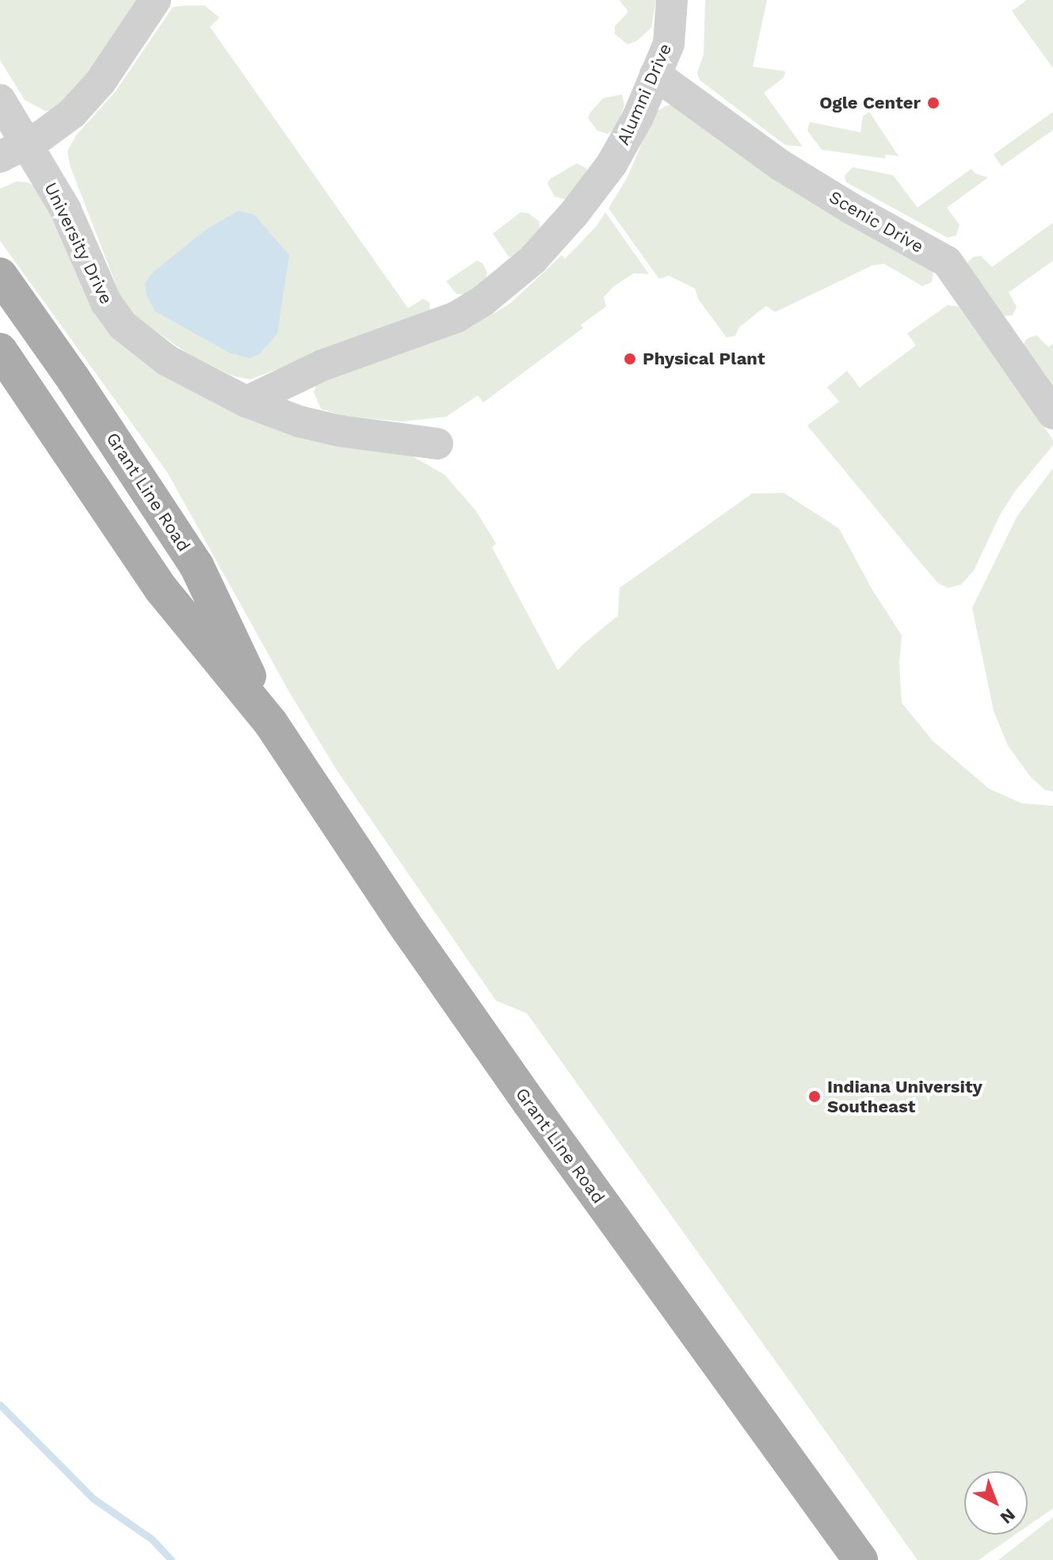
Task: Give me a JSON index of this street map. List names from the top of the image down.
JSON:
{
  "streets": {
    "main road": ["Grant Line Road"],
    "street": ["Alumni Drive", "Scenic Drive", "University Drive"]
  },
  "crossings": [
    ["Alumni Drive", "Scenic Drive"],
    ["Alumni Drive", "University Drive"]
  ],
  "places": ["Ogle Center", "Physical Plant", "Indiana University Southeast"],
  "north": "bottom right"
}
